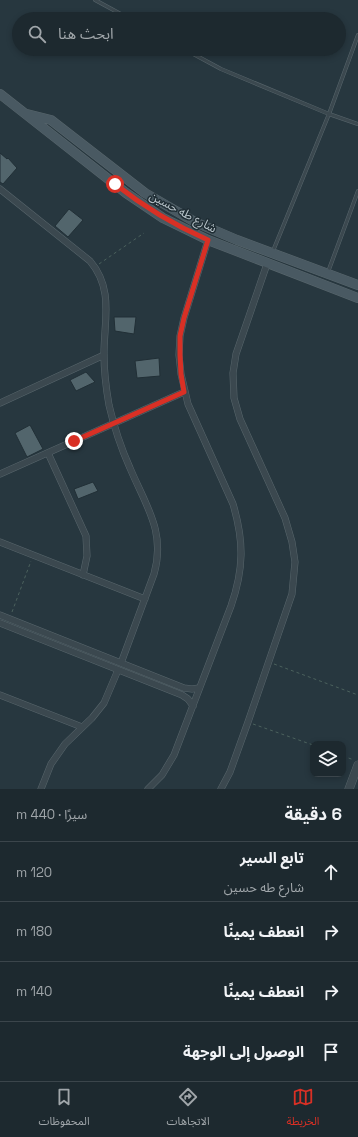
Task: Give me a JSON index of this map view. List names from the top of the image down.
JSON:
{
  "streets": {
    "main road": ["شارع طه حسين"]
  },
  "page": {
    "search": "ابحث هنا",
    "heading": ["6 دقيقة", "سيرًا · 440 m"],
    "list": [
      ["تابع السير", "شارع طه حسين", "120 m"],
      ["انعطف يمينًا", "180 m"],
      ["انعطف يمينًا", "140 m"],
      "الوصول إلى الوجهة"
    ],
    "nav": ["الخريطة", "الاتجاهات", "المحفوظات"]
  }
}
